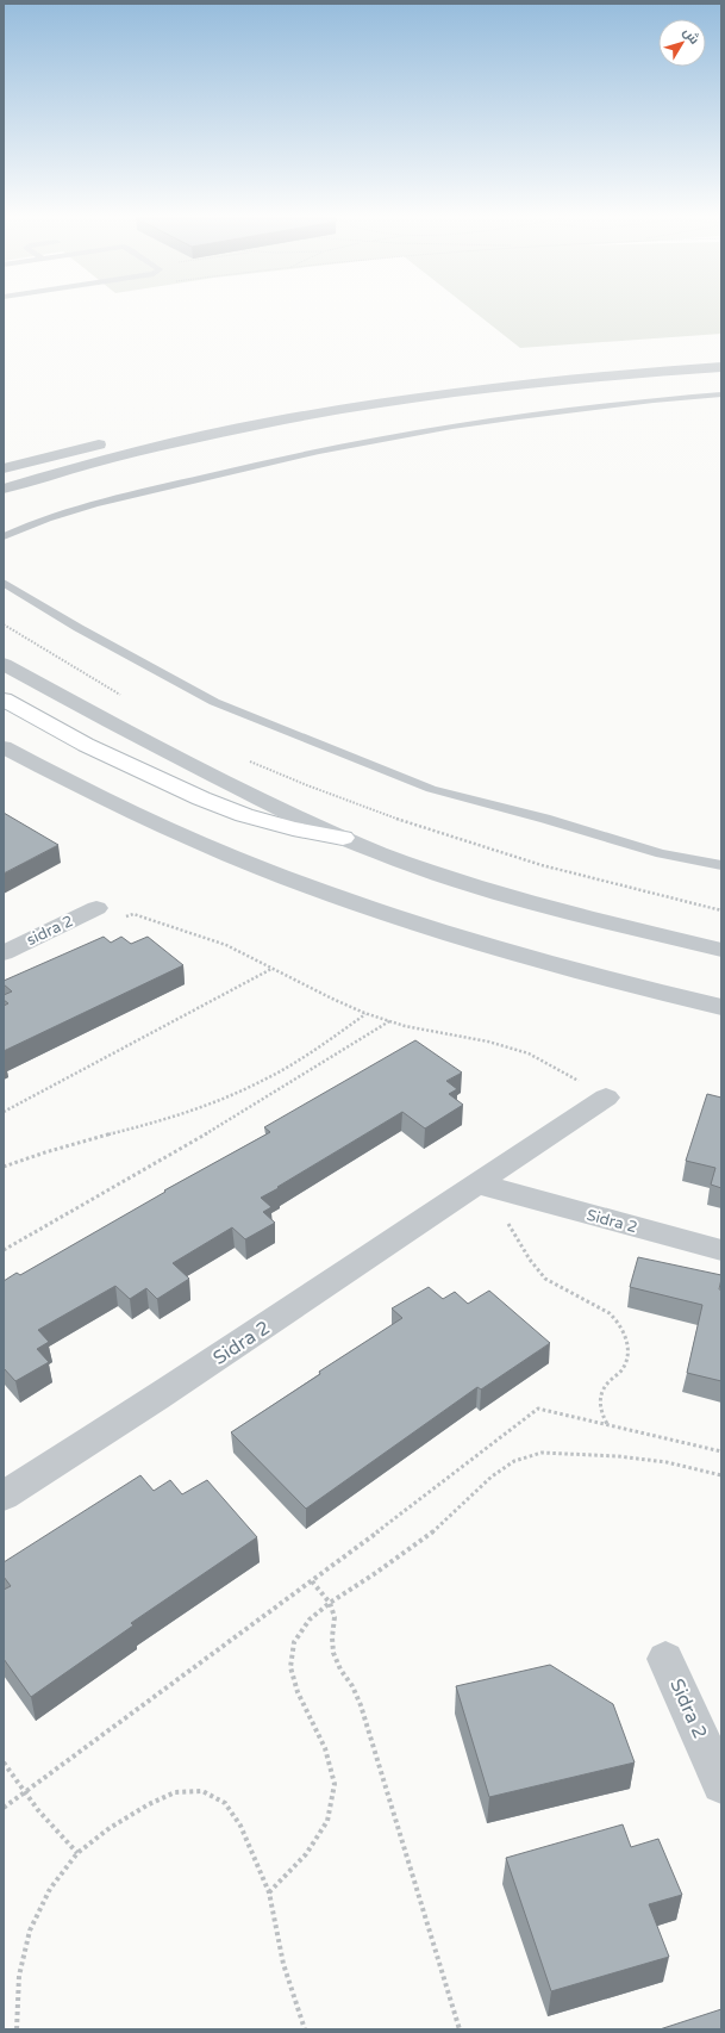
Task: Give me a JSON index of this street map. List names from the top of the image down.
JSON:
{
  "streets": {
    "street": ["sidra 2", "Sidra 2"]
  },
  "north": "top right"
}
